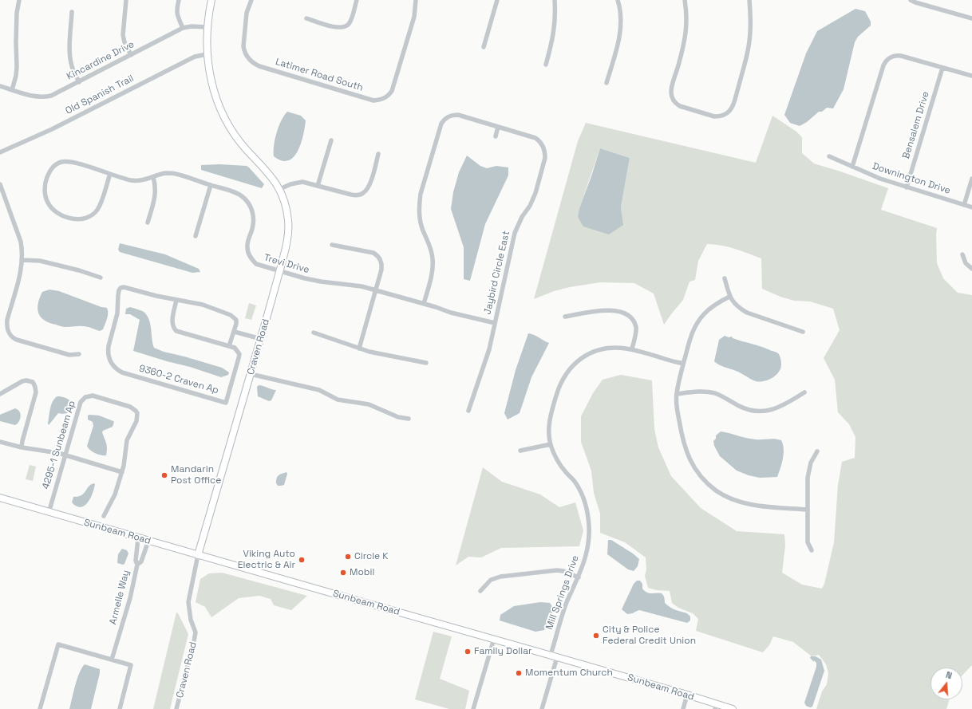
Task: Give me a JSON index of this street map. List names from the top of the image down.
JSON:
{
  "streets": {
    "street": [
      "Kincardine Drive",
      "Latimer Road South",
      "Old Spanish Trail",
      "Bensalem Drive",
      "Downington Drive",
      "Trevi Drive",
      "Jaybird Circle East",
      "Craven Road",
      "9360-2 Craven Ap",
      "4295-1 Sunbeam Ap",
      "Sunbeam Road",
      "Mill Springs Drive",
      "Armelle Way"
    ]
  },
  "crossings": [
    ["Kincardine Drive", "Craven Road"],
    ["Old Spanish Trail", "Craven Road"],
    ["Bensalem Drive", "Downington Drive"],
    ["Trevi Drive", "Jaybird Circle East"],
    ["Trevi Drive", "Craven Road"],
    ["Craven Road", "Sunbeam Road"],
    ["4295-1 Sunbeam Ap", "Sunbeam Road"],
    ["Sunbeam Road", "Mill Springs Drive"],
    ["Sunbeam Road", "Armelle Way"]
  ],
  "places": [
    "Mandarin Post Office",
    "Circle K",
    "Viking Auto Electric & Air",
    "Mobil",
    "City & Police Federal Credit Union",
    "Family Dollar",
    "Momentum Church"
  ],
  "north": "top"
}
